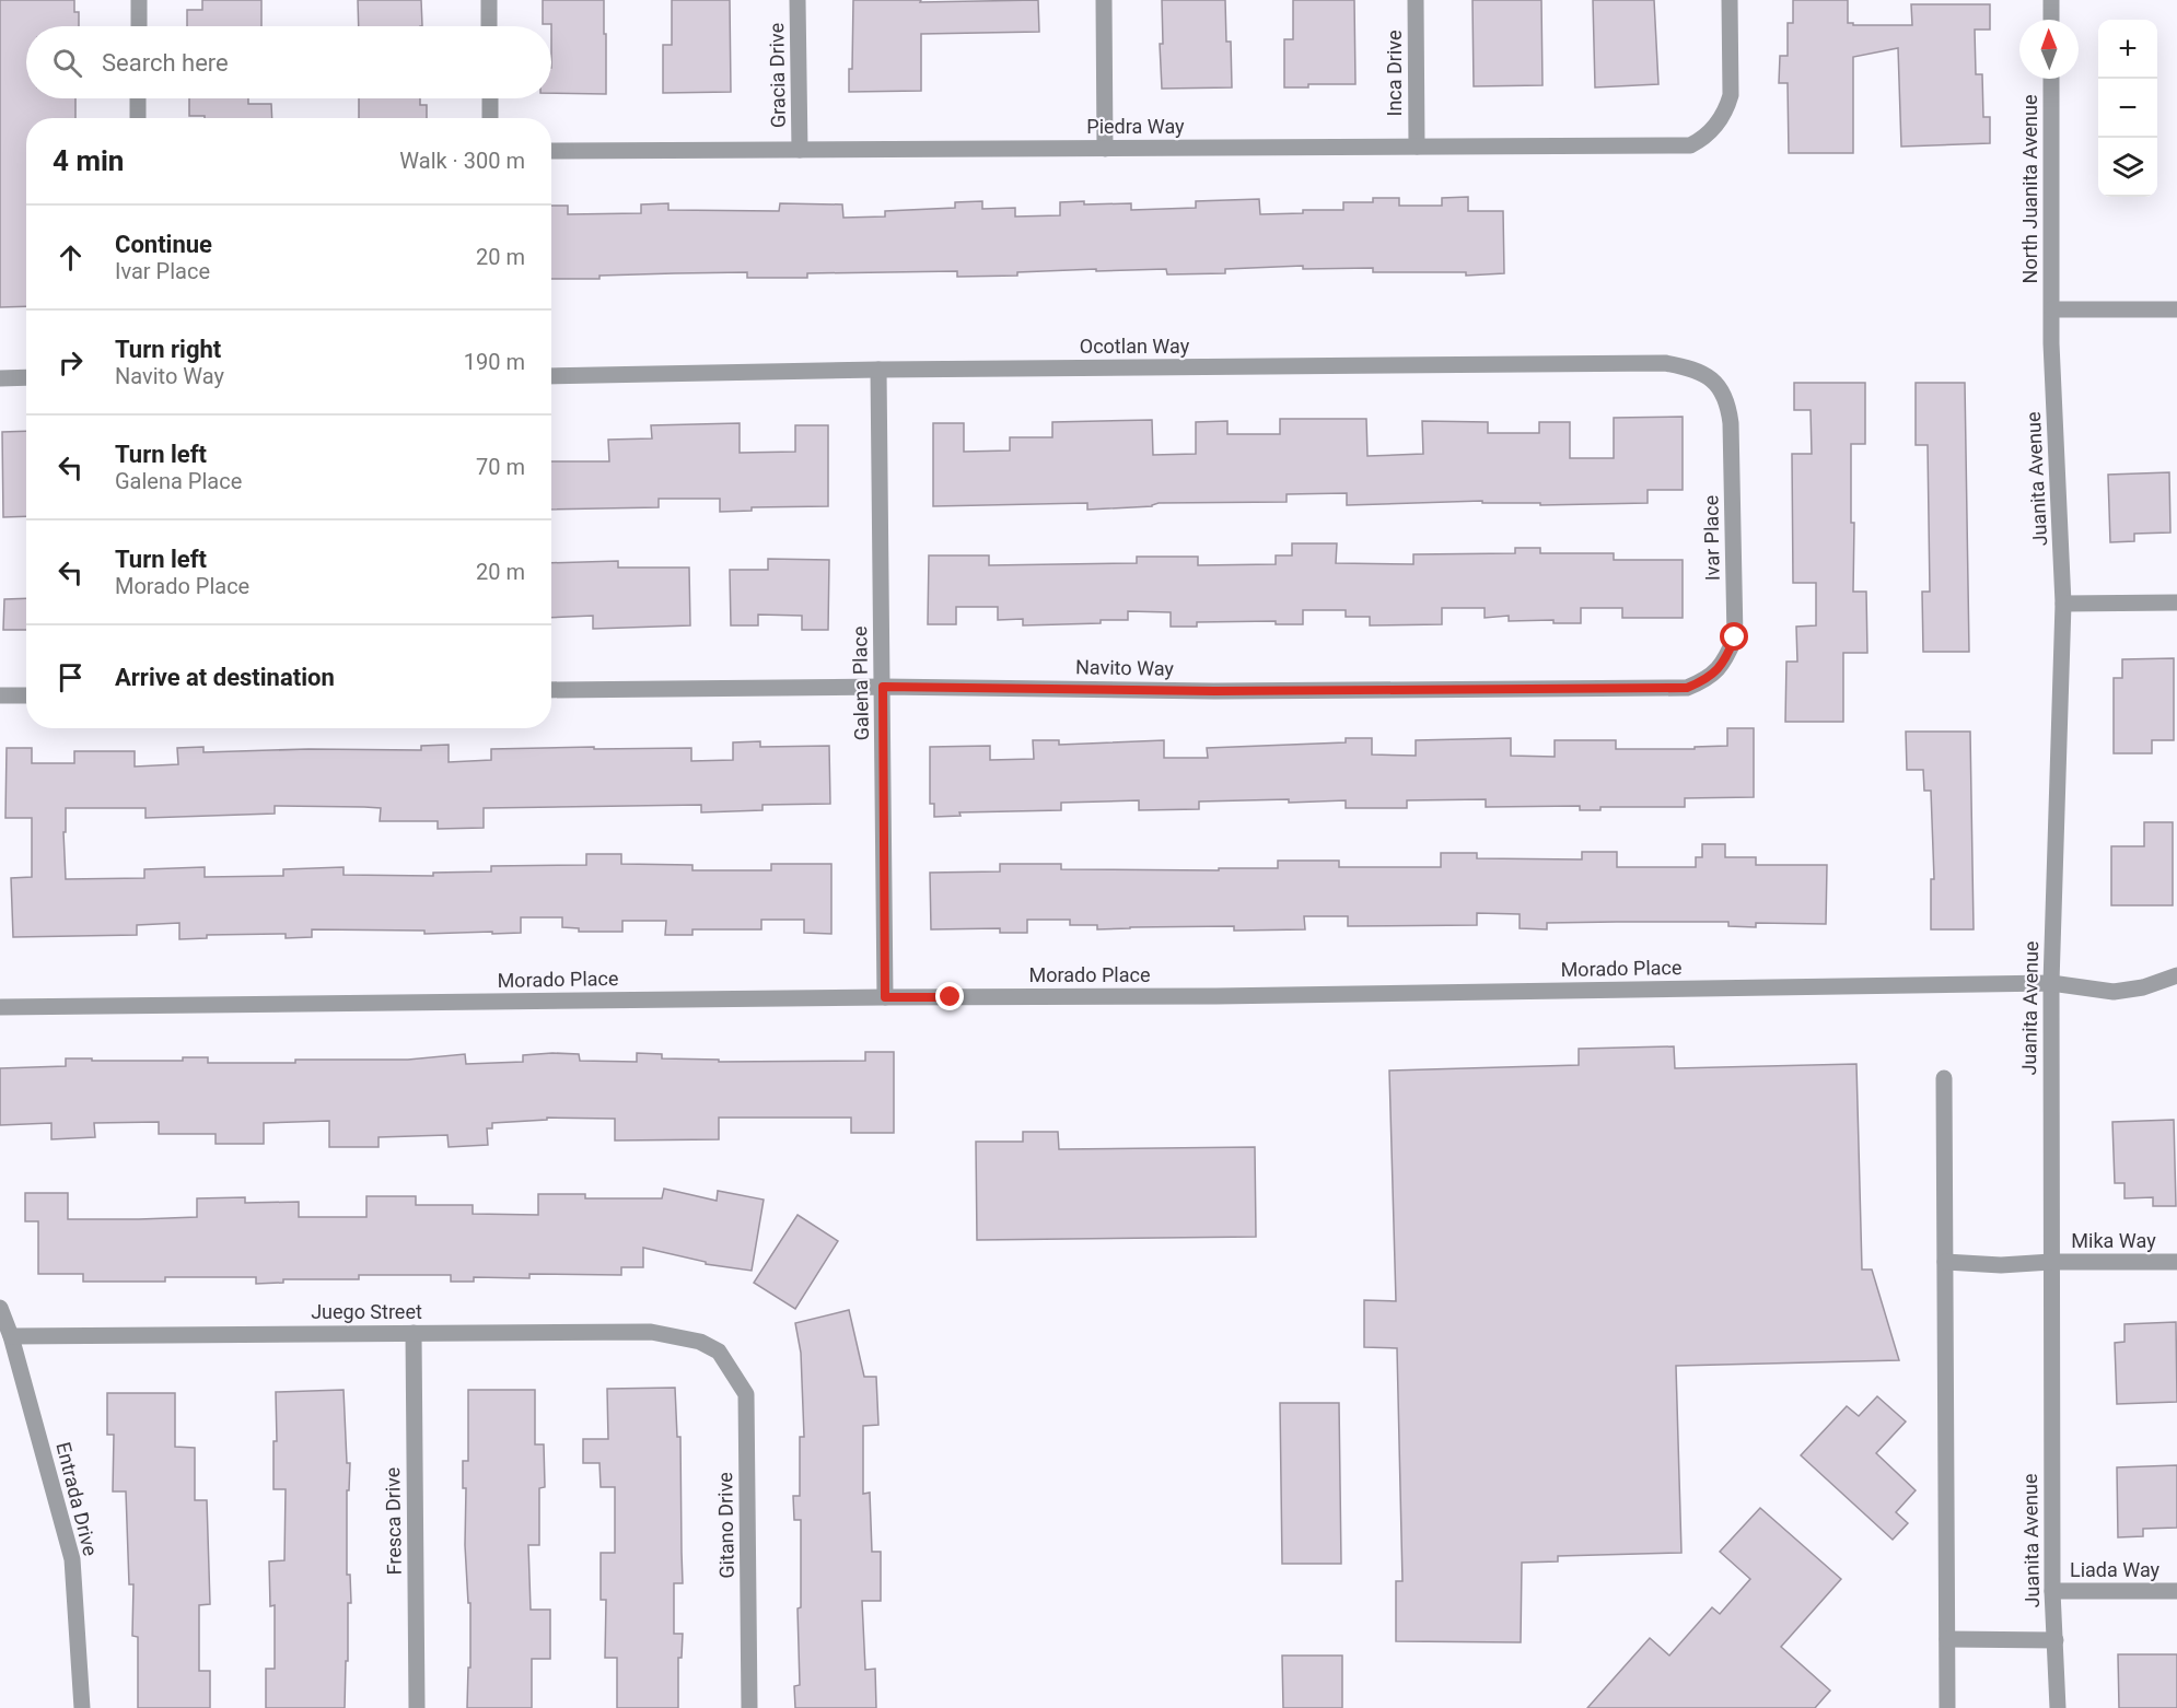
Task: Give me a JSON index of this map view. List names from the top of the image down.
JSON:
{
  "streets": {
    "street": [
      "Inca Drive",
      "Gracia Drive",
      "Piedra Way",
      "North Juanita Avenue",
      "Ocotlan Way",
      "Juanita Avenue",
      "Ivar Place",
      "Navito Way",
      "Galena Place",
      "Morado Place",
      "Mika Way",
      "Juego Street",
      "Entrada Drive",
      "Fresca Drive",
      "Gitano Drive",
      "Liada Way"
    ]
  },
  "crossings": [
    ["Inca Drive", "Piedra Way"],
    ["Gracia Drive", "Piedra Way"],
    ["North Juanita Avenue", "Juanita Avenue"],
    ["Ocotlan Way", "Ivar Place"],
    ["Ocotlan Way", "Galena Place"],
    ["Juanita Avenue", "Morado Place"],
    ["Juanita Avenue", "Mika Way"],
    ["Juanita Avenue", "Liada Way"],
    ["Ivar Place", "Navito Way"],
    ["Navito Way", "Galena Place"],
    ["Galena Place", "Morado Place"],
    ["Juego Street", "Entrada Drive"],
    ["Juego Street", "Fresca Drive"],
    ["Juego Street", "Gitano Drive"]
  ],
  "north": "top",
  "page": {
    "map_buttons": ["+", "−"],
    "search": "Search here",
    "heading": ["4 min", "Walk · 300 m"],
    "list": [
      ["Continue", "Ivar Place", "20 m"],
      ["Turn right", "Navito Way", "190 m"],
      ["Turn left", "Galena Place", "70 m"],
      ["Turn left", "Morado Place", "20 m"],
      "Arrive at destination"
    ]
  }
}
